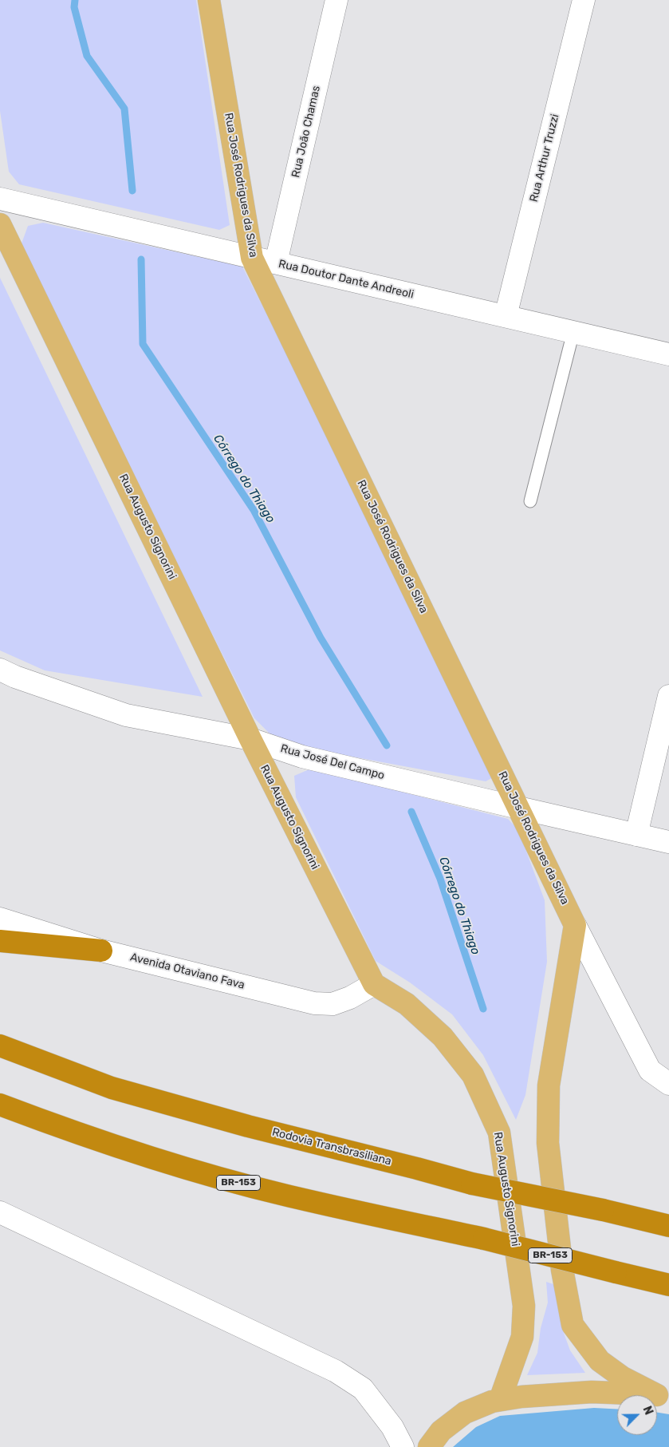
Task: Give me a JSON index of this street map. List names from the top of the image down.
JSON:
{
  "streets": {
    "highway": ["Rodovia Transbrasiliana", "BR-153"],
    "main road": ["Rua José Rodrigues da Silva", "Rua Augusto Signorini"],
    "street": [
      "Rua João Chamas",
      "Rua Arthur Truzzi",
      "Rua Doutor Dante Andreoli",
      "Rua José Del Campo",
      "Avenida Otaviano Fava"
    ]
  },
  "crossings": [
    ["Rua João Chamas", "Rua Doutor Dante Andreoli"],
    ["Rua Arthur Truzzi", "Rua Doutor Dante Andreoli"],
    ["Rua José Rodrigues da Silva", "Rua Doutor Dante Andreoli"],
    ["Rua José Rodrigues da Silva", "Rua José Del Campo"],
    ["Rua Augusto Signorini", "Rua José Del Campo"],
    ["Rua Augusto Signorini", "Avenida Otaviano Fava"]
  ],
  "water": ["Córrego do Thiago"],
  "north": "top right"
}
